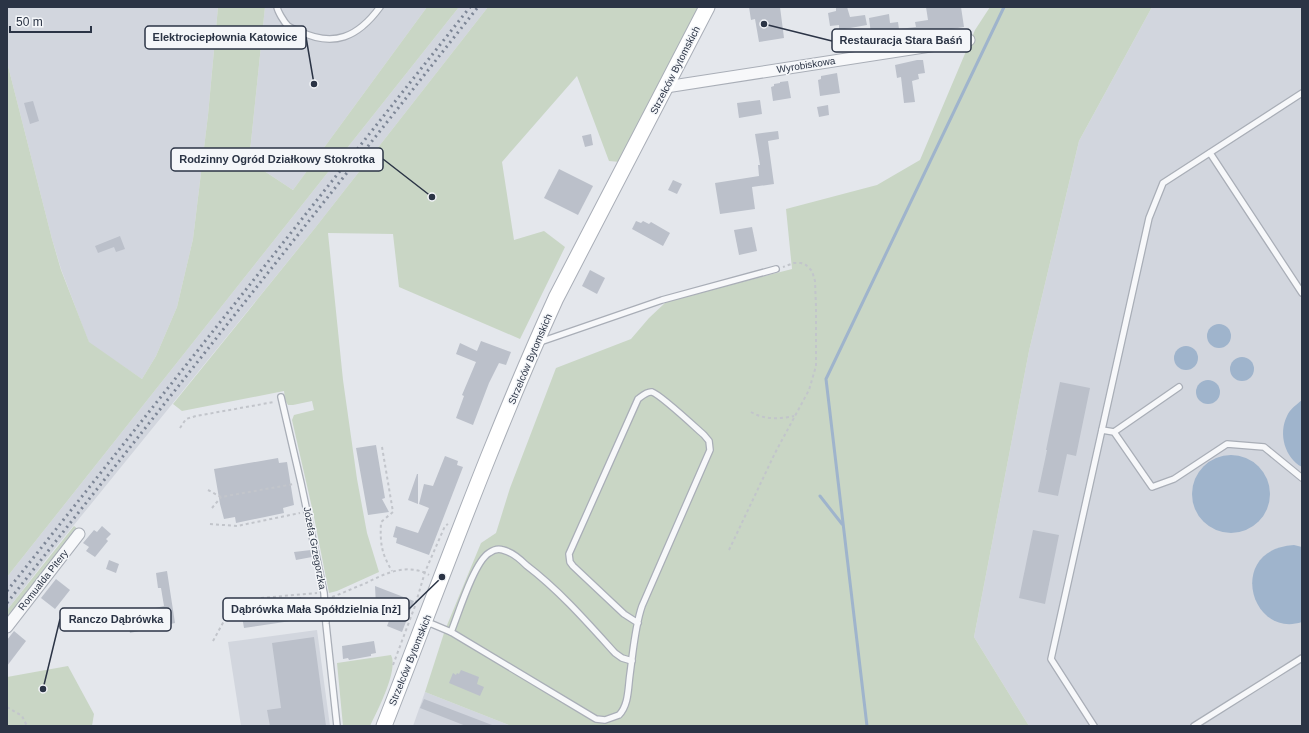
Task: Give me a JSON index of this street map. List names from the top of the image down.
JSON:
{
  "streets": {
    "street": ["Wyrobiskowa", "Strzelców Bytomskich", "Romualda Pitery"],
    "lane": ["Józefa Grzegorzka"]
  },
  "crossings": [
    ["Wyrobiskowa", "Strzelców Bytomskich"]
  ],
  "places": [
    "Restauracja Stara Baśń",
    "Elektrociepłownia Katowice",
    "Rodzinny Ogród Działkowy Stokrotka",
    "Dąbrówka Mała Spółdzielnia [nż]",
    "Ranczo Dąbrówka"
  ],
  "scale_bar": "50 m"
}
